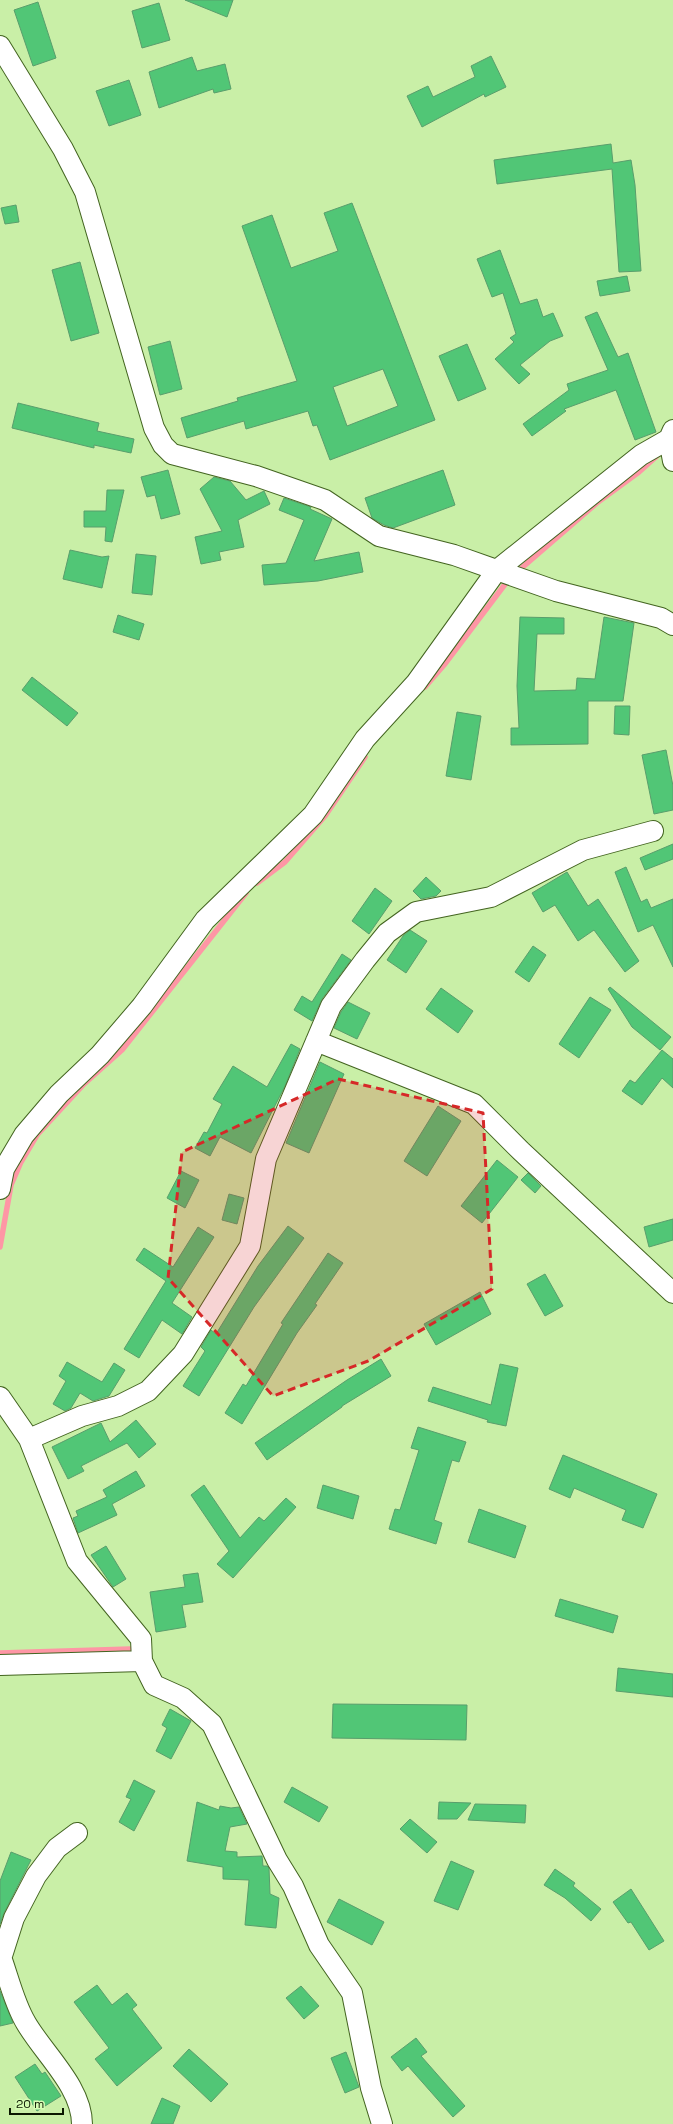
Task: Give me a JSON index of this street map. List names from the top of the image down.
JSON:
{
  "scale_bar": "20 m"
}
